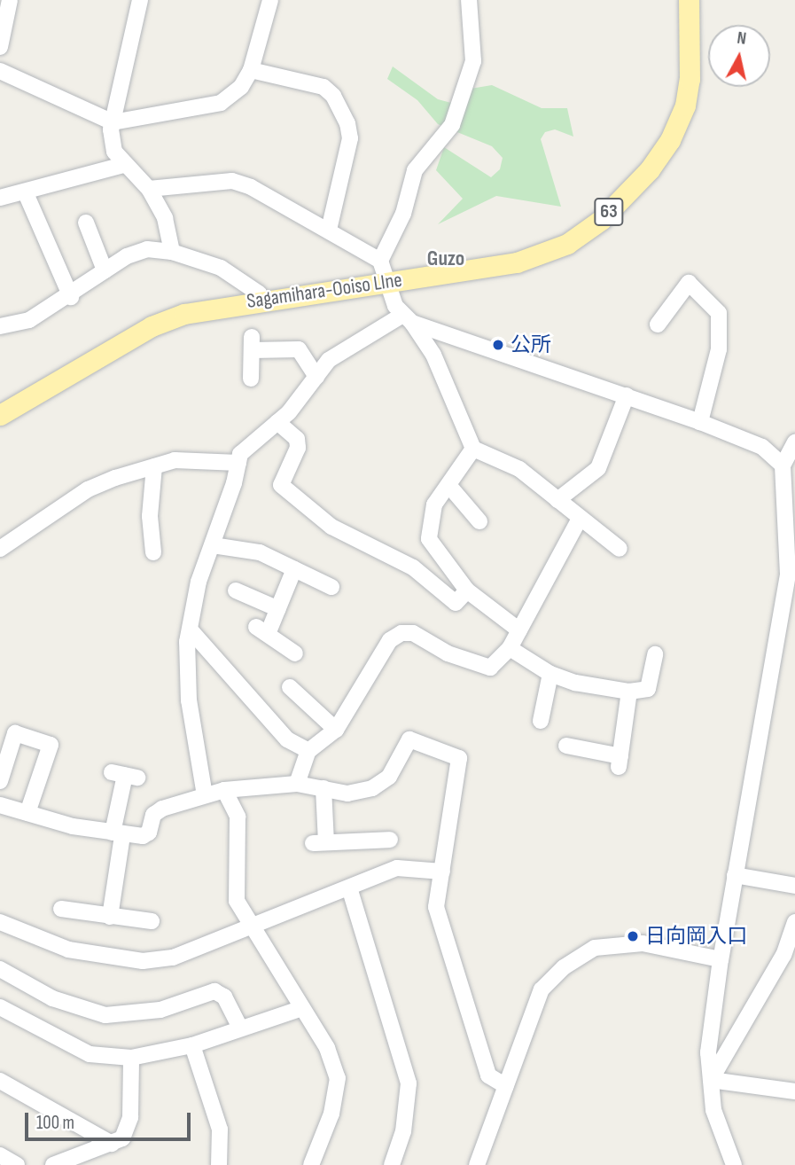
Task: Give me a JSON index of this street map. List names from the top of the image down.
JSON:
{
  "streets": {
    "main road": ["63", "Sagamihara-Ooiso LIne"]
  },
  "districts": ["Guzo"],
  "places": ["公所", "日向岡入口"],
  "scale_bar": "100 m",
  "north": "top"
}
